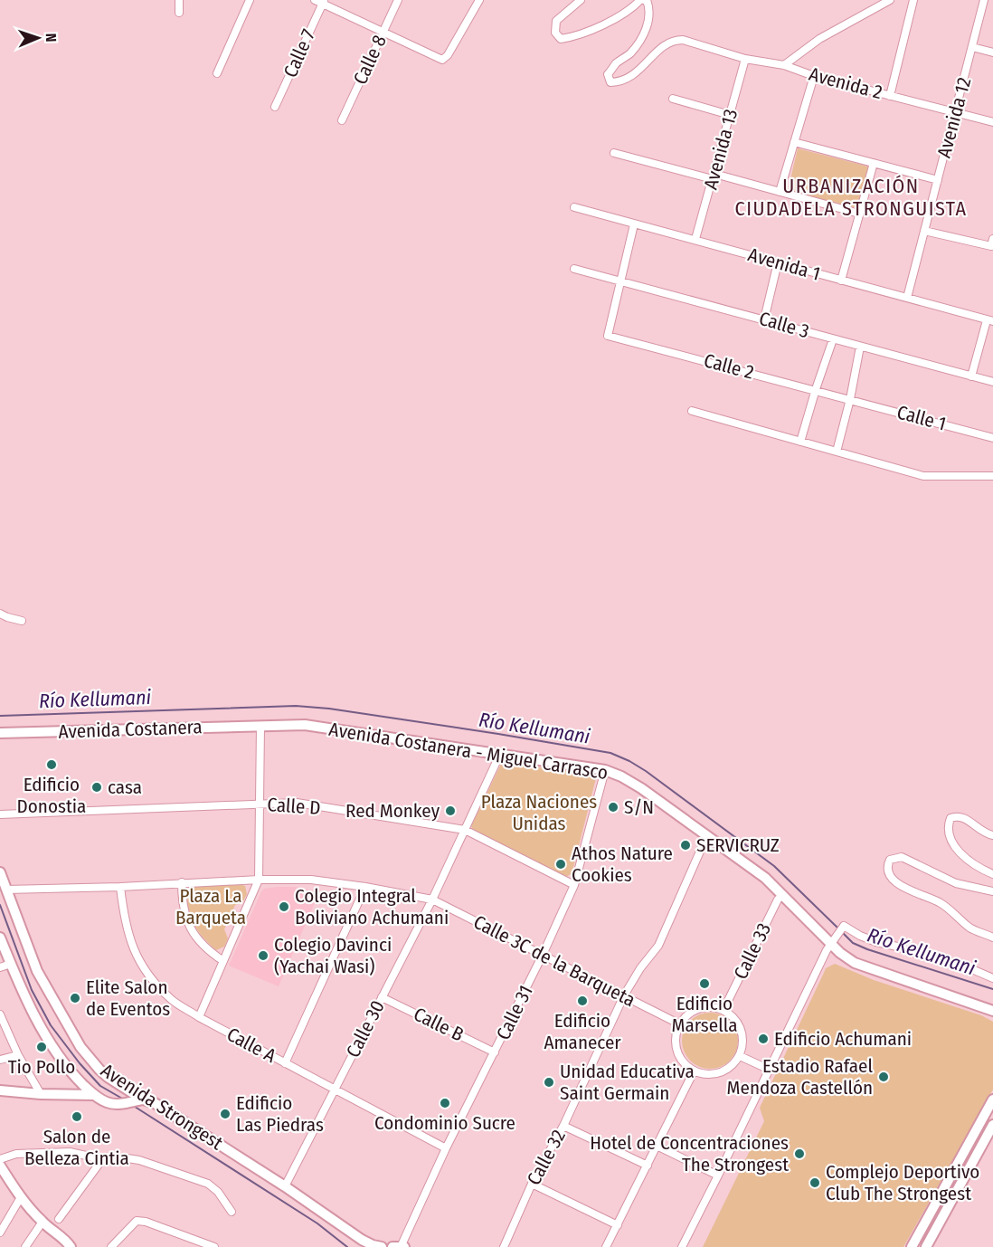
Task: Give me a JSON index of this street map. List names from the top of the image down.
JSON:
{
  "streets": {
    "street": [
      "Calle 7",
      "Calle 8",
      "Avenida 2",
      "Avenida 12",
      "Avenida 13",
      "Avenida 1",
      "Calle 3",
      "Calle 2",
      "Calle 1",
      "Avenida Costanera",
      "Avenida Costanera - Miguel Carrasco",
      "Calle D",
      "Calle 33",
      "Calle 3C de la Barqueta",
      "Calle 31",
      "Calle B",
      "Calle 30",
      "Calle A",
      "Avenida Strongest",
      "Calle 32"
    ]
  },
  "crossings": [
    ["Avenida 2", "Avenida 12"],
    ["Avenida 2", "Avenida 13"],
    ["Avenida 12", "Avenida 1"],
    ["Avenida 13", "Avenida 1"],
    ["Calle 3", "Calle 2"],
    ["Calle 2", "Calle 1"],
    ["Avenida Costanera", "Avenida Costanera - Miguel Carrasco"],
    ["Avenida Costanera - Miguel Carrasco", "Calle 33"],
    ["Avenida Costanera - Miguel Carrasco", "Calle 31"],
    ["Avenida Costanera - Miguel Carrasco", "Calle 30"],
    ["Avenida Costanera - Miguel Carrasco", "Calle 32"],
    ["Calle D", "Calle 31"],
    ["Calle D", "Calle 30"],
    ["Calle 33", "Calle 3C de la Barqueta"],
    ["Calle 3C de la Barqueta", "Calle 31"],
    ["Calle 3C de la Barqueta", "Calle 30"],
    ["Calle 3C de la Barqueta", "Calle A"],
    ["Calle 3C de la Barqueta", "Avenida Strongest"],
    ["Calle 3C de la Barqueta", "Calle 32"],
    ["Calle 31", "Calle B"],
    ["Calle 31", "Calle A"],
    ["Calle B", "Calle 30"],
    ["Calle 30", "Calle A"],
    ["Calle 30", "Avenida Strongest"]
  ],
  "districts": ["URBANIZACIÓN CIUDADELA STRONGUISTA"],
  "water": ["Río Kellumani"],
  "parks": ["Plaza Naciones Unidas", "Plaza La Barqueta"],
  "places": [
    "Edificio Donostia",
    "casa",
    "S/N",
    "Red Monkey",
    "SERVICRUZ",
    "Athos Nature Cookies",
    "Colegio Integral Boliviano Achumani",
    "Colegio Davinci (Yachai Wasi)",
    "Edificio Marsella",
    "Elite Salon de Eventos",
    "Edificio Amanecer",
    "Edificio Achumani",
    "Tio Pollo",
    "Estadio Rafael Mendoza Castellón",
    "Unidad Educativa Saint Germain",
    "Condominio Sucre",
    "Edificio Las Piedras",
    "Salon de Belleza Cintia",
    "Hotel de Concentraciones The Strongest",
    "Complejo Deportivo Club The Strongest"
  ],
  "north": "right"
}
